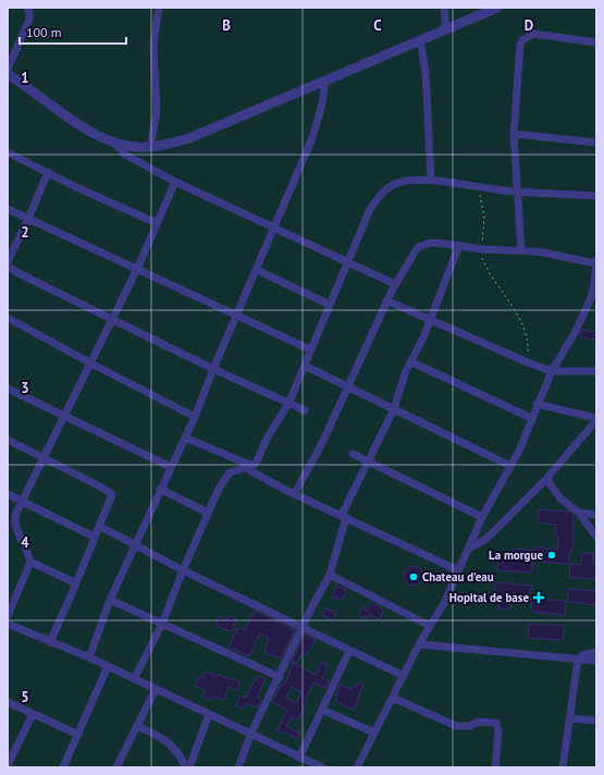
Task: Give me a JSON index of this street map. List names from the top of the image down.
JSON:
{
  "places": {
    "other": ["La morgue", "Chateau d'eau"],
    "health": ["Hopital de base"]
  },
  "scale_bar": "100 m",
  "grid": {
    "columns": ["B", "C", "D"],
    "rows": [
      "1",
      "2",
      "3",
      "4",
      "5"
    ]
  }
}
